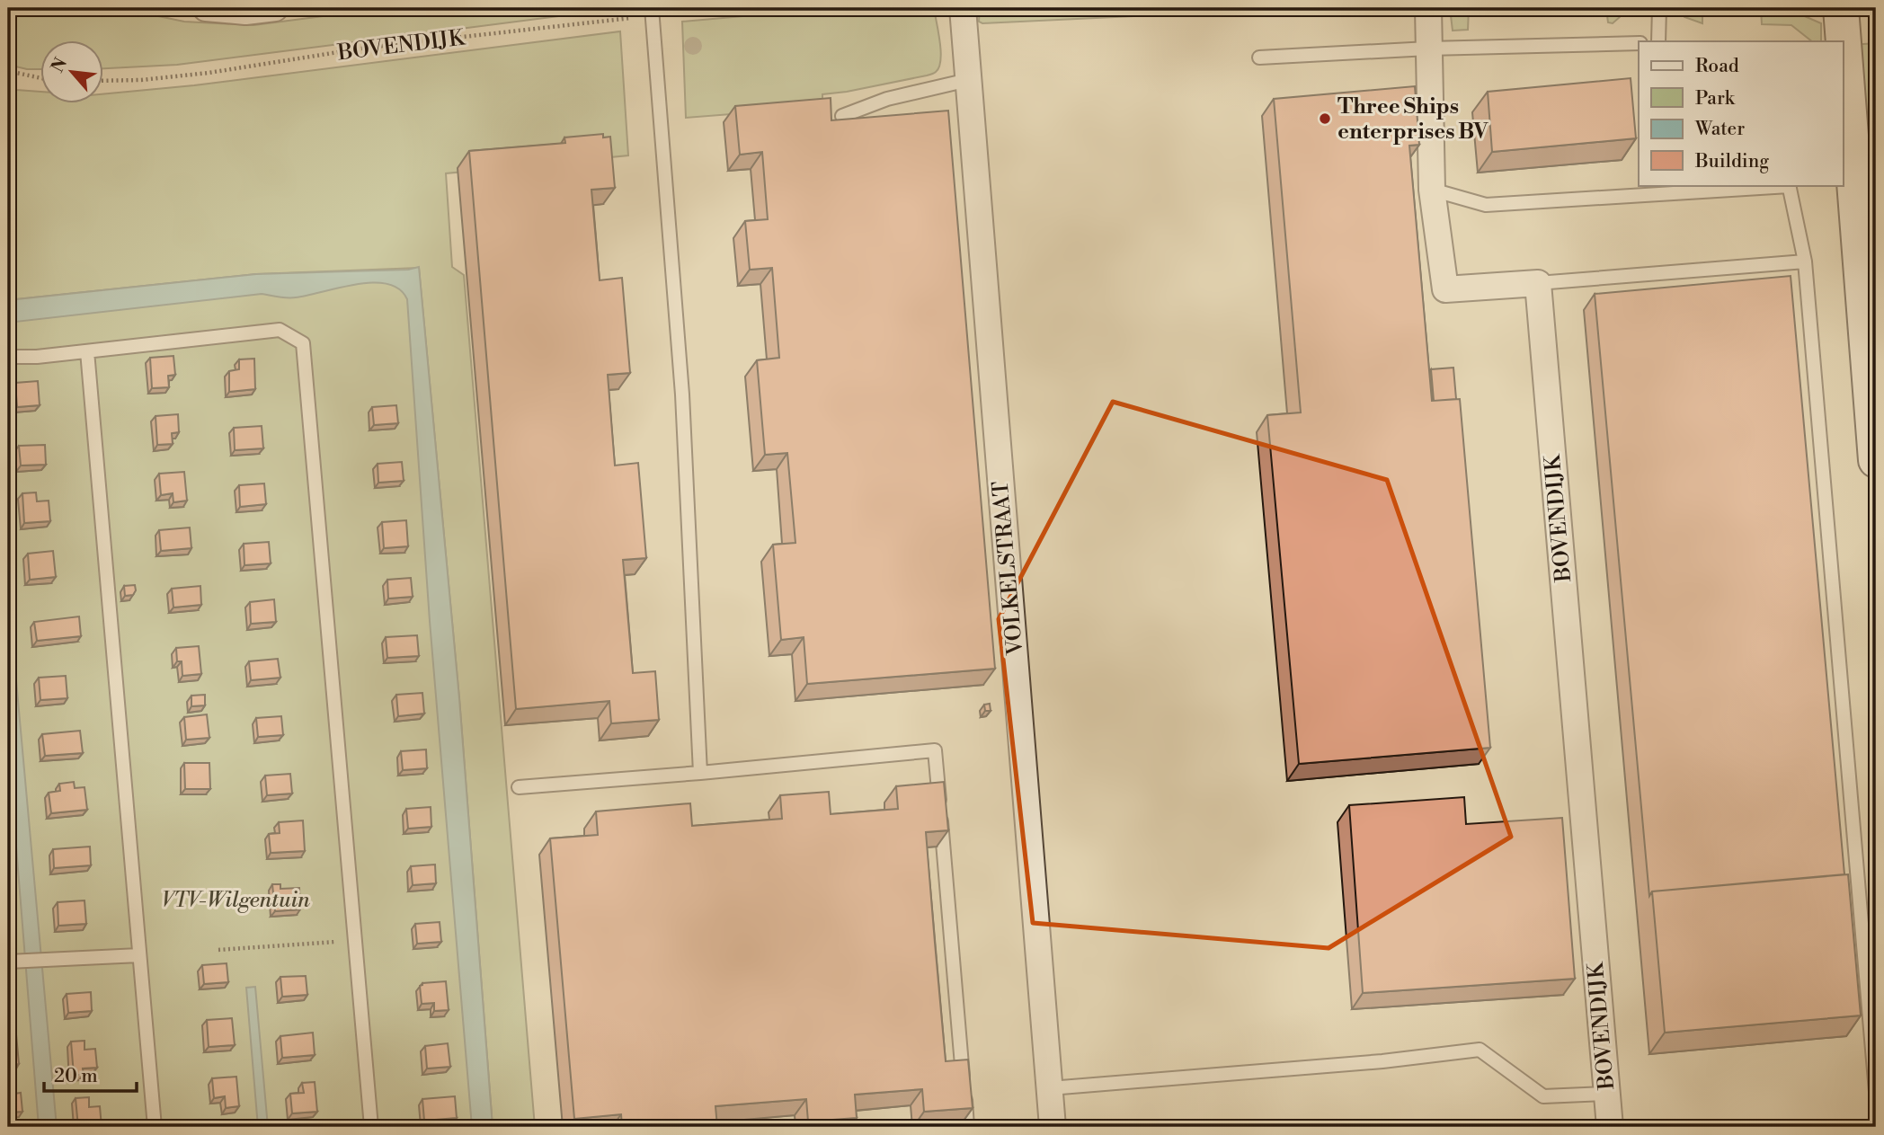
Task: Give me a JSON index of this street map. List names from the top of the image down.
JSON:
{
  "streets": {
    "street": ["BOVENDIJK", "VOLKELSTRAAT"]
  },
  "parks": ["VTV-Wilgentuin"],
  "places": ["Three Ships enterprises BV"],
  "legend": [
    "Road",
    "Park",
    "Water",
    "Building"
  ],
  "scale_bar": "20 m",
  "north": "top left"
}
